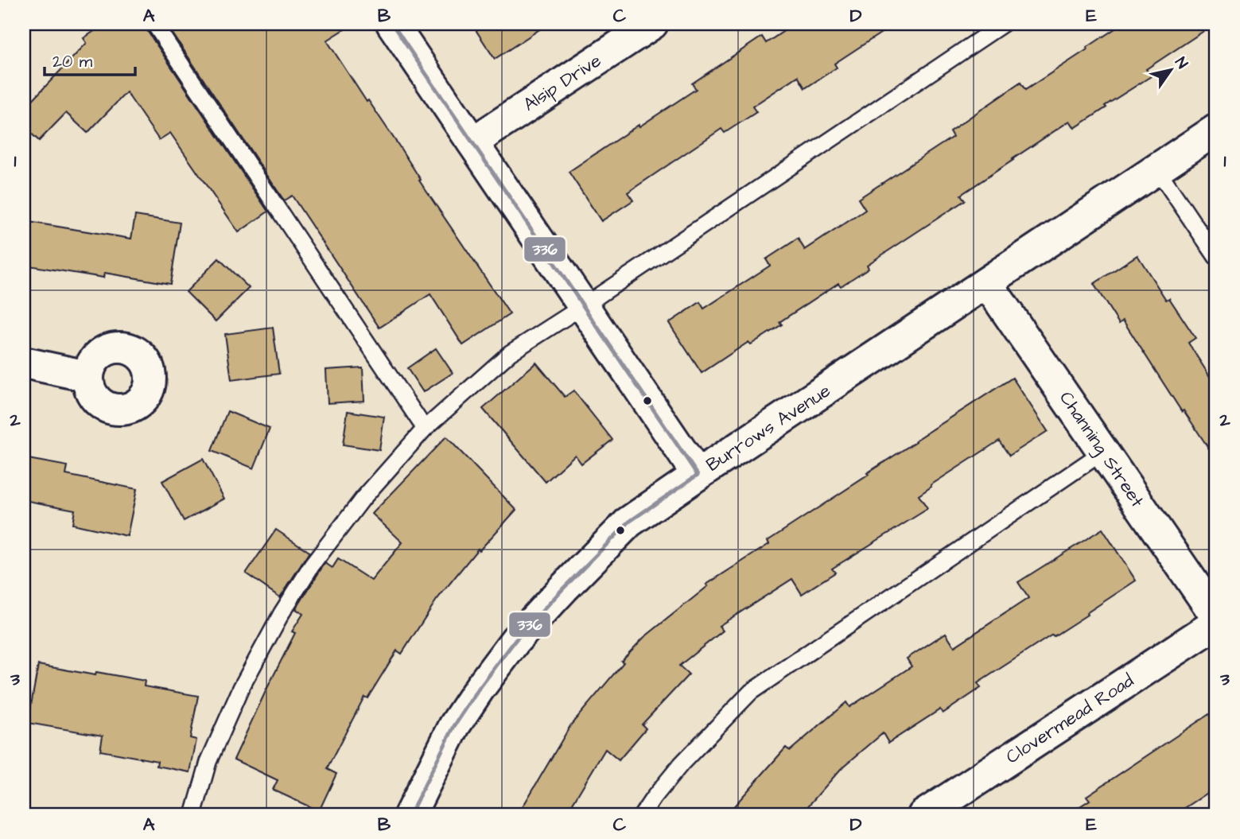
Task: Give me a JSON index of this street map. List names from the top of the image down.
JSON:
{
  "streets": {
    "street": [
      "Alsip Drive",
      "Burrows Avenue",
      "Channing Street",
      "Clovermead Road"
    ]
  },
  "crossings": [
    ["Burrows Avenue", "Channing Street"]
  ],
  "lines": ["transit line 336"],
  "scale_bar": "20 m",
  "north": "top right",
  "grid": {
    "columns": [
      "A",
      "B",
      "C",
      "D",
      "E"
    ],
    "rows": ["1", "2", "3"]
  }
}
